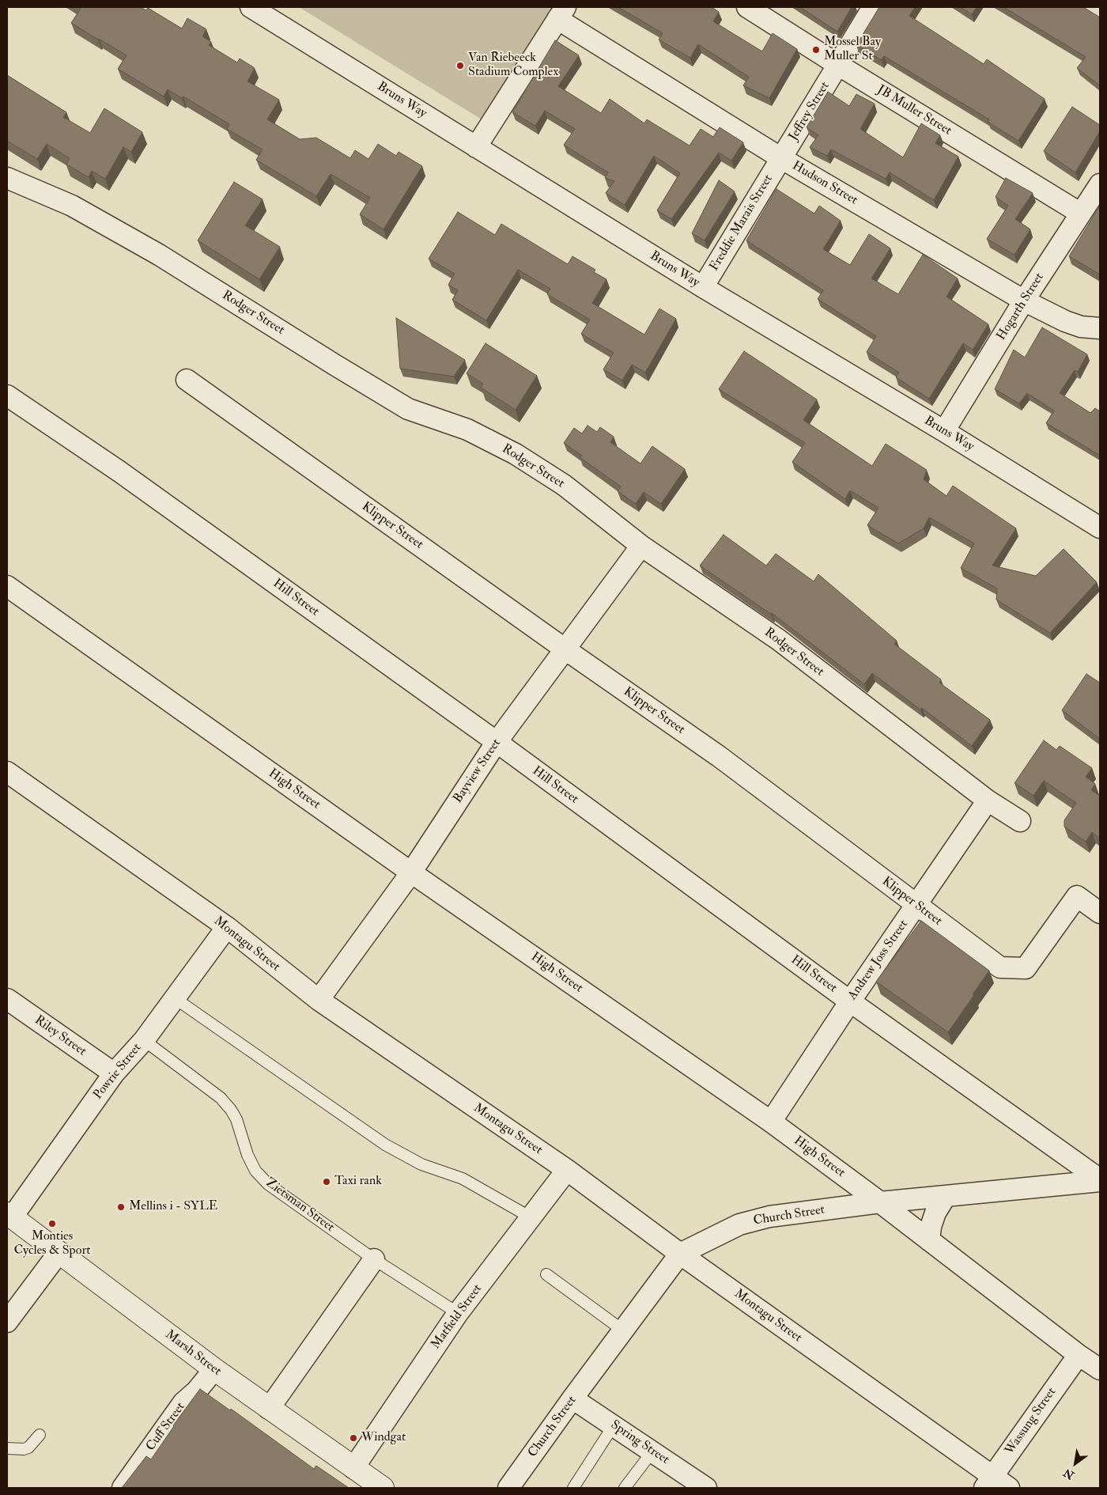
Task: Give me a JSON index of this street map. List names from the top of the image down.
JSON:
{
  "streets": {
    "street": [
      "Bruns Way",
      "JB Muller Street",
      "Jeffrey Street",
      "Hudson Street",
      "Freddie Marais Street",
      "Hogarth Street",
      "Rodger Street",
      "Klipper Street",
      "Hill Street",
      "Bayview Street",
      "High Street",
      "Montagu Street",
      "Andrew Joss Street",
      "Riley Street",
      "Powrie Street",
      "Church Street",
      "Matfield Street",
      "Marsh Street",
      "Wassung Street",
      "Cuff Street",
      "Spring Street"
    ],
    "lane": ["Zietsman Street"]
  },
  "crossings": [
    ["Bruns Way", "Freddie Marais Street"],
    ["Bruns Way", "Hogarth Street"],
    ["JB Muller Street", "Jeffrey Street"],
    ["JB Muller Street", "Hogarth Street"],
    ["Jeffrey Street", "Hudson Street"],
    ["Jeffrey Street", "Freddie Marais Street"],
    ["Hudson Street", "Freddie Marais Street"],
    ["Hudson Street", "Hogarth Street"],
    ["Rodger Street", "Bayview Street"],
    ["Rodger Street", "Andrew Joss Street"],
    ["Klipper Street", "Bayview Street"],
    ["Klipper Street", "Andrew Joss Street"],
    ["Hill Street", "Bayview Street"],
    ["Hill Street", "Andrew Joss Street"],
    ["Hill Street", "Church Street"],
    ["Bayview Street", "High Street"],
    ["Bayview Street", "Montagu Street"],
    ["High Street", "Andrew Joss Street"],
    ["High Street", "Church Street"],
    ["High Street", "Wassung Street"],
    ["Montagu Street", "Powrie Street"],
    ["Montagu Street", "Church Street"],
    ["Montagu Street", "Matfield Street"],
    ["Montagu Street", "Wassung Street"],
    ["Riley Street", "Powrie Street"],
    ["Powrie Street", "Zietsman Street"],
    ["Powrie Street", "Marsh Street"],
    ["Zietsman Street", "Matfield Street"],
    ["Church Street", "Spring Street"],
    ["Matfield Street", "Marsh Street"],
    ["Marsh Street", "Cuff Street"]
  ],
  "places": [
    "Mossel Bay Muller St",
    "Van Riebeeck Stadium Complex",
    "Taxi rank",
    "Mellins i - SYLE",
    "Monties Cycles & Sport",
    "Windgat"
  ],
  "north": "bottom left"
}
